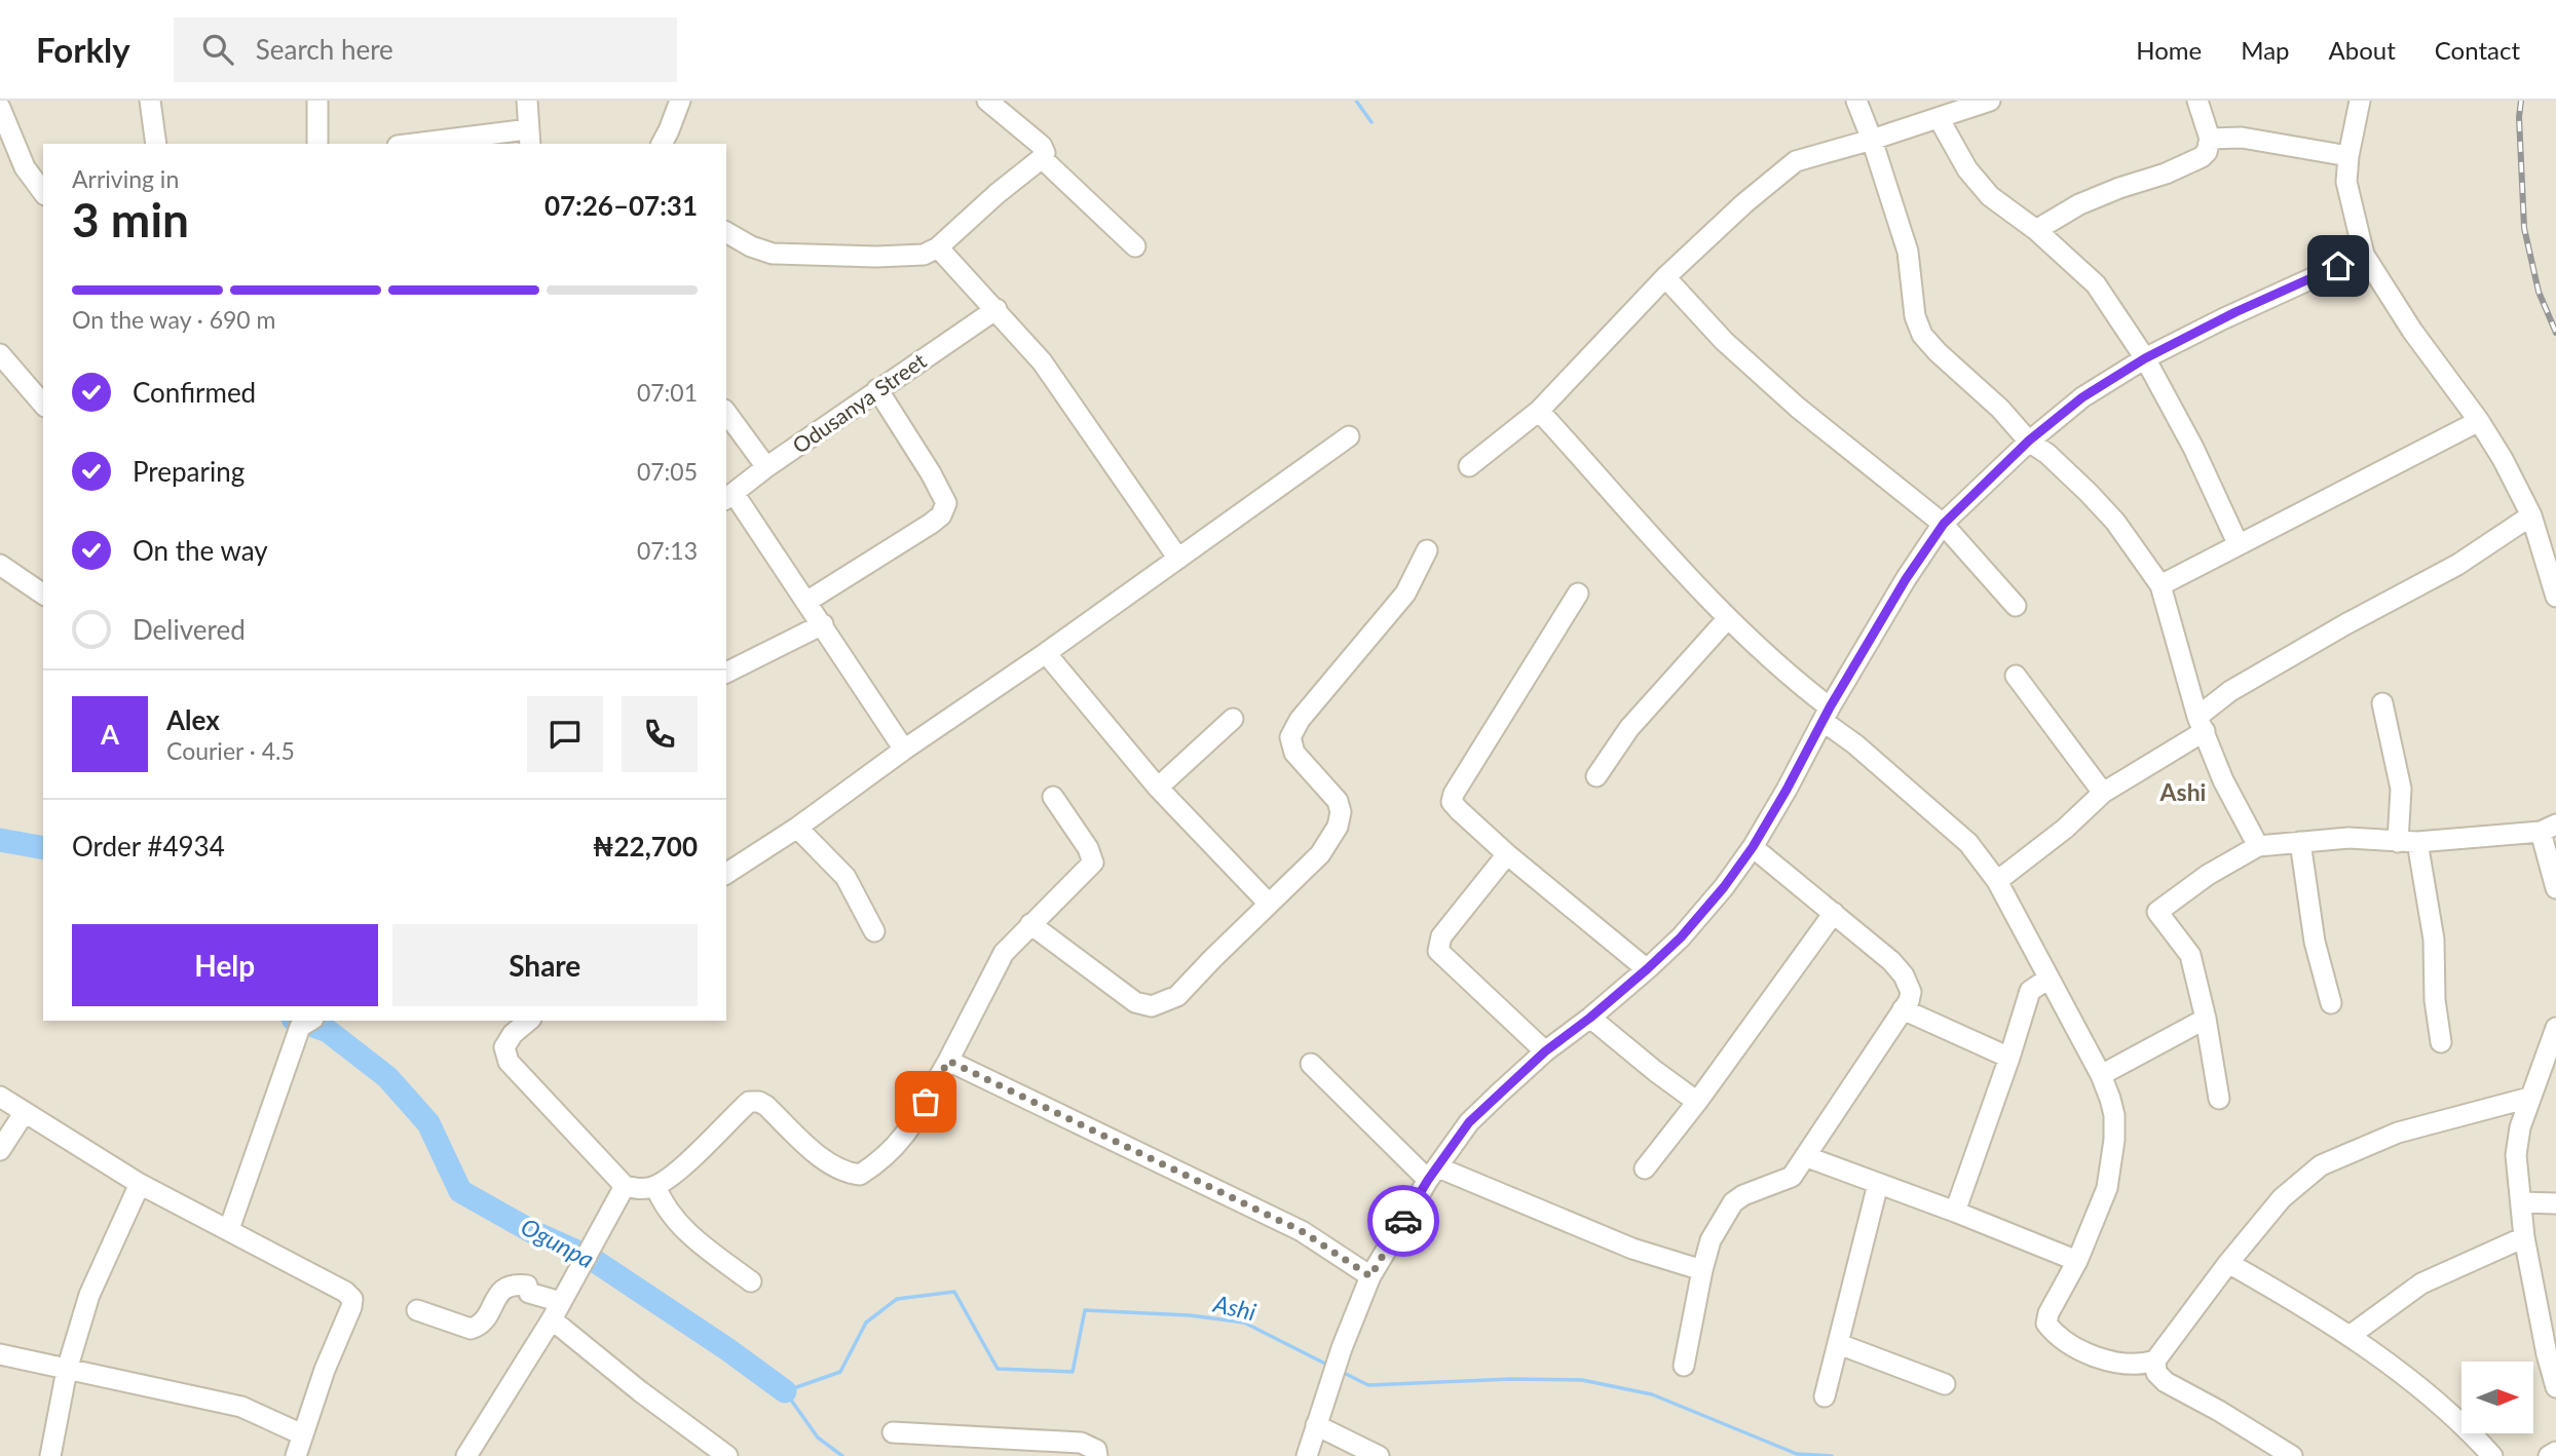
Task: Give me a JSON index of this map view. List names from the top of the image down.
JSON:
{
  "streets": {
    "street": ["Odusanya Street"]
  },
  "districts": ["Ashi"],
  "water": ["Ogunpa", "Ashi"],
  "north": "right",
  "page": {
    "header": "Forkly",
    "search": "Search here",
    "nav": [
      "Home",
      "Map",
      "About",
      "Contact"
    ],
    "heading": ["3 min", "Arriving in", "07:26–07:31"],
    "panel": [
      "Alex",
      "Courier · 4.5",
      "Order #4934",
      "₦22,700"
    ],
    "bar": "On the way · 690 m",
    "list": [
      ["Confirmed", "07:01"],
      ["Preparing", "07:05"],
      ["On the way", "07:13"],
      "Delivered"
    ],
    "round": "A",
    "buttons": ["Help", "Share"]
  }
}
